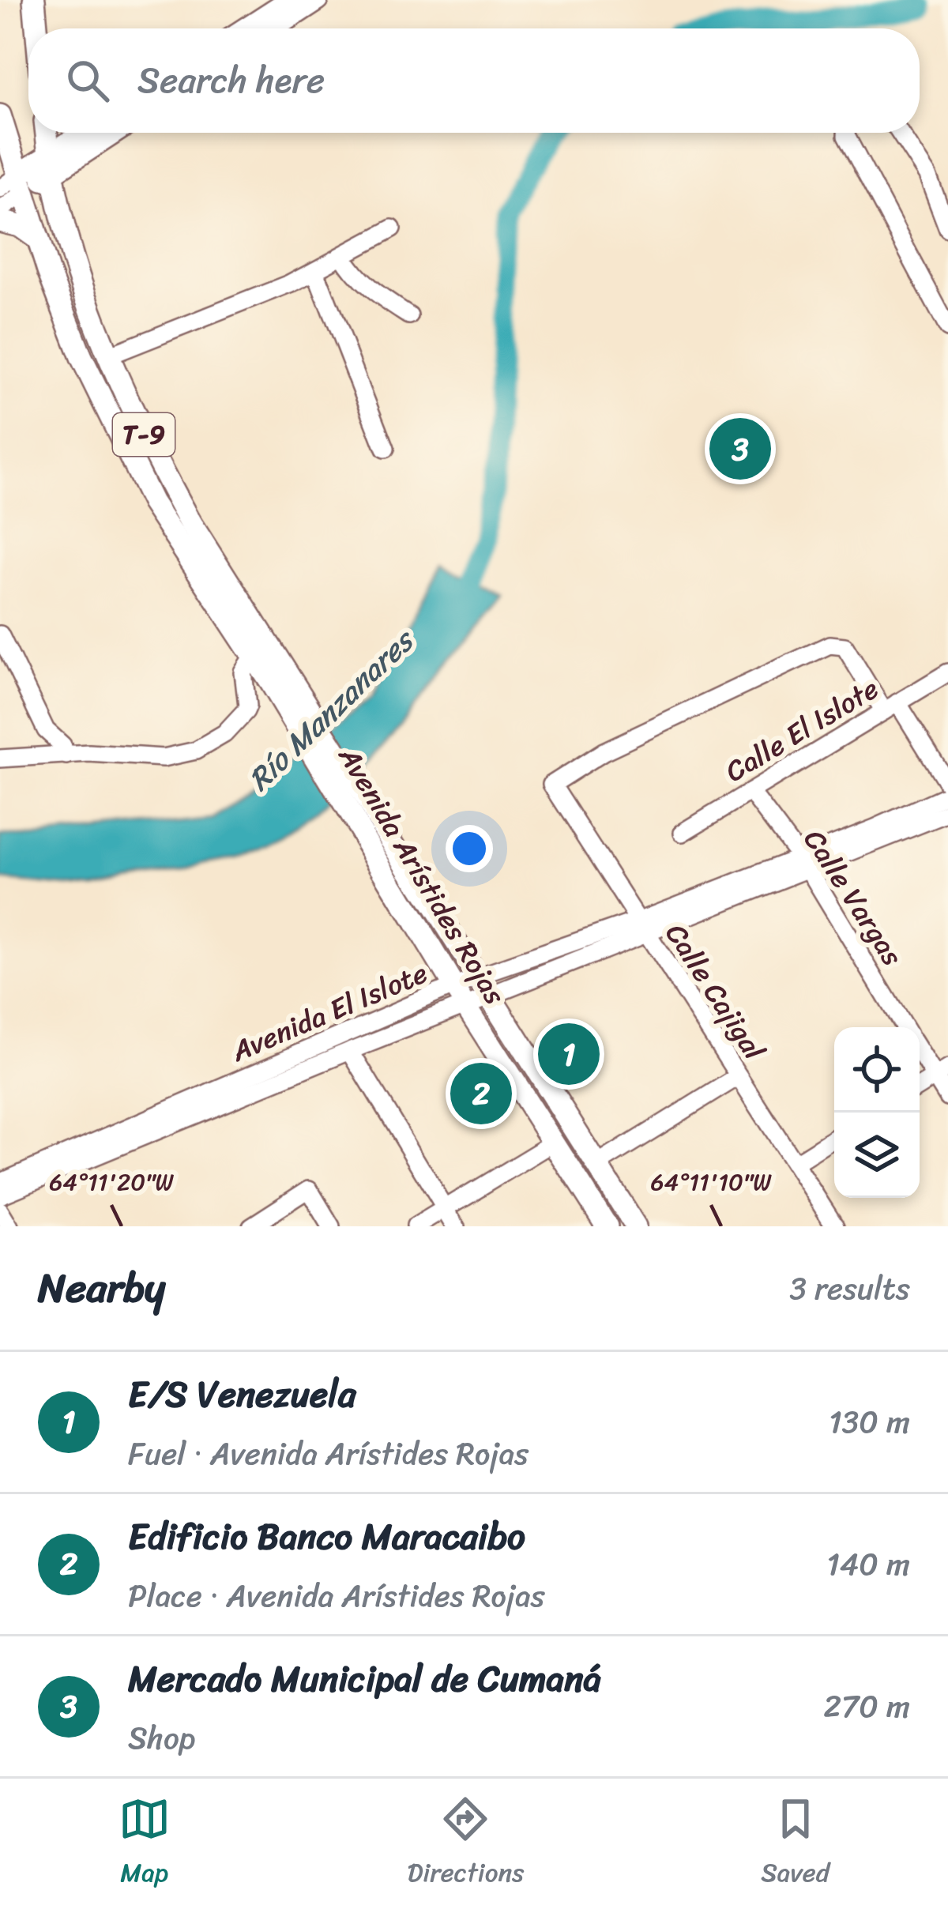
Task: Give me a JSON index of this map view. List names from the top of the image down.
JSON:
{
  "streets": {
    "main road": ["T-9", "Avenida Arístides Rojas"],
    "street": [
      "Calle El Islote",
      "Calle Vargas",
      "Calle Cajigal",
      "Avenida El Islote"
    ]
  },
  "crossings": [
    ["T-9", "Avenida Arístides Rojas"],
    ["Calle El Islote", "Calle Vargas"],
    ["Calle El Islote", "Calle Cajigal"],
    ["Avenida Arístides Rojas", "Avenida El Islote"],
    ["Calle Vargas", "Avenida El Islote"],
    ["Calle Cajigal", "Avenida El Islote"]
  ],
  "water": ["Río Manzanares"],
  "page": {
    "search": "Search here",
    "pins": ["3", "1", "2"],
    "heading": ["Nearby", "3 results"],
    "list": [
      {
        "mark": "1",
        "name": "E/S Venezuela",
        "note": "Fuel · Avenida Arístides Rojas",
        "value": "130 m"
      },
      {
        "mark": "2",
        "name": "Edificio Banco Maracaibo",
        "note": "Place · Avenida Arístides Rojas",
        "value": "140 m"
      },
      {
        "mark": "3",
        "name": "Mercado Municipal de Cumaná",
        "note": "Shop",
        "value": "270 m"
      }
    ],
    "nav": ["Map", "Directions", "Saved"]
  },
  "coordinates": ["64°11'20\"W", "64°11'10\"W"]
}
